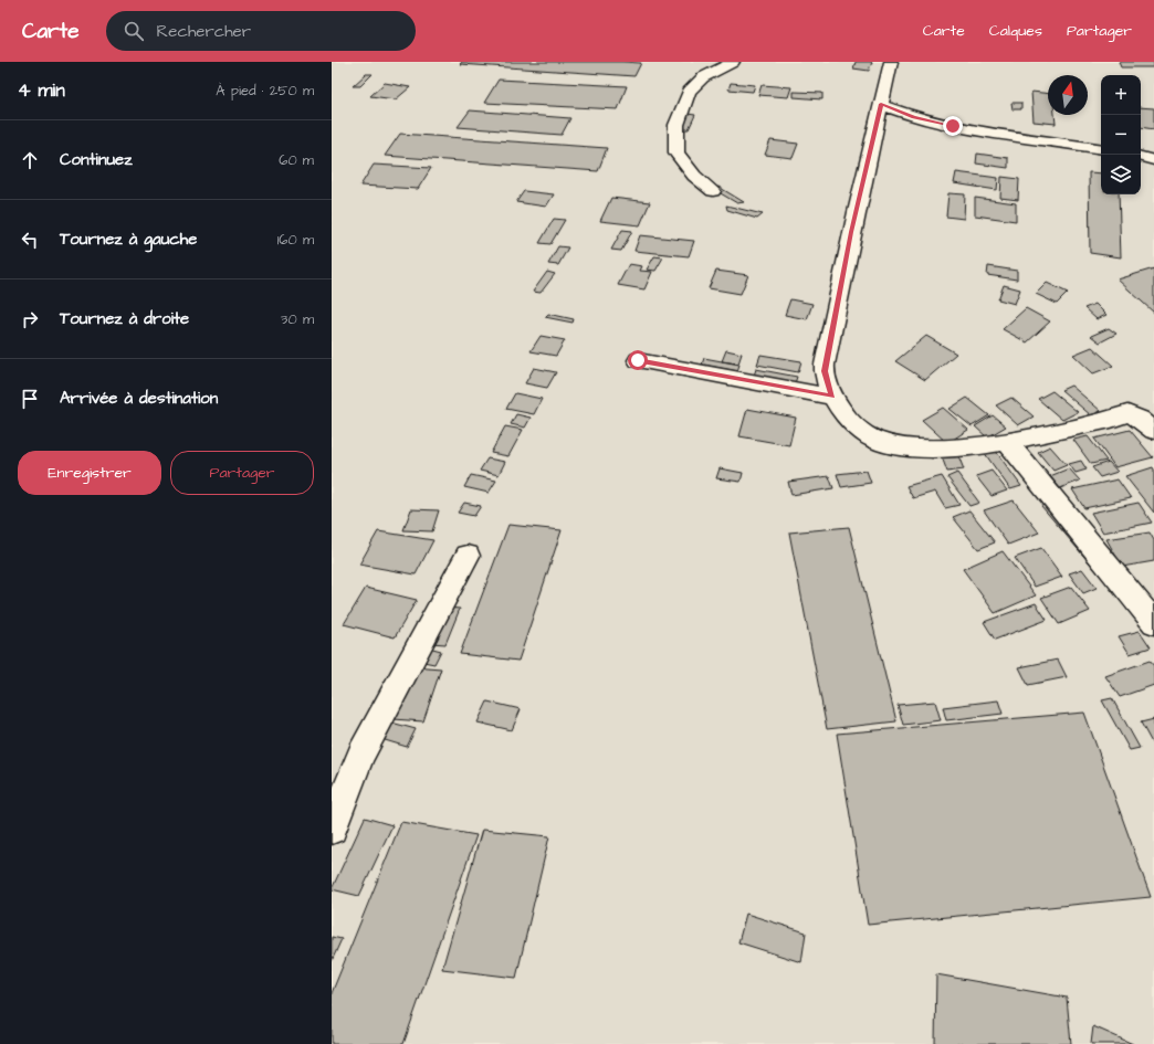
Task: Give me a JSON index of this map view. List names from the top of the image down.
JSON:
{
  "north": "top",
  "page": {
    "header": "Carte",
    "search": "Rechercher",
    "nav": ["Carte", "Calques", "Partager"],
    "heading": ["4 min", "À pied · 250 m"],
    "map_buttons": ["+", "−"],
    "list": [
      ["Continuez", "60 m"],
      ["Tournez à gauche", "160 m"],
      ["Tournez à droite", "30 m"],
      "Arrivée à destination"
    ],
    "buttons": ["Enregistrer", "Partager"]
  }
}
